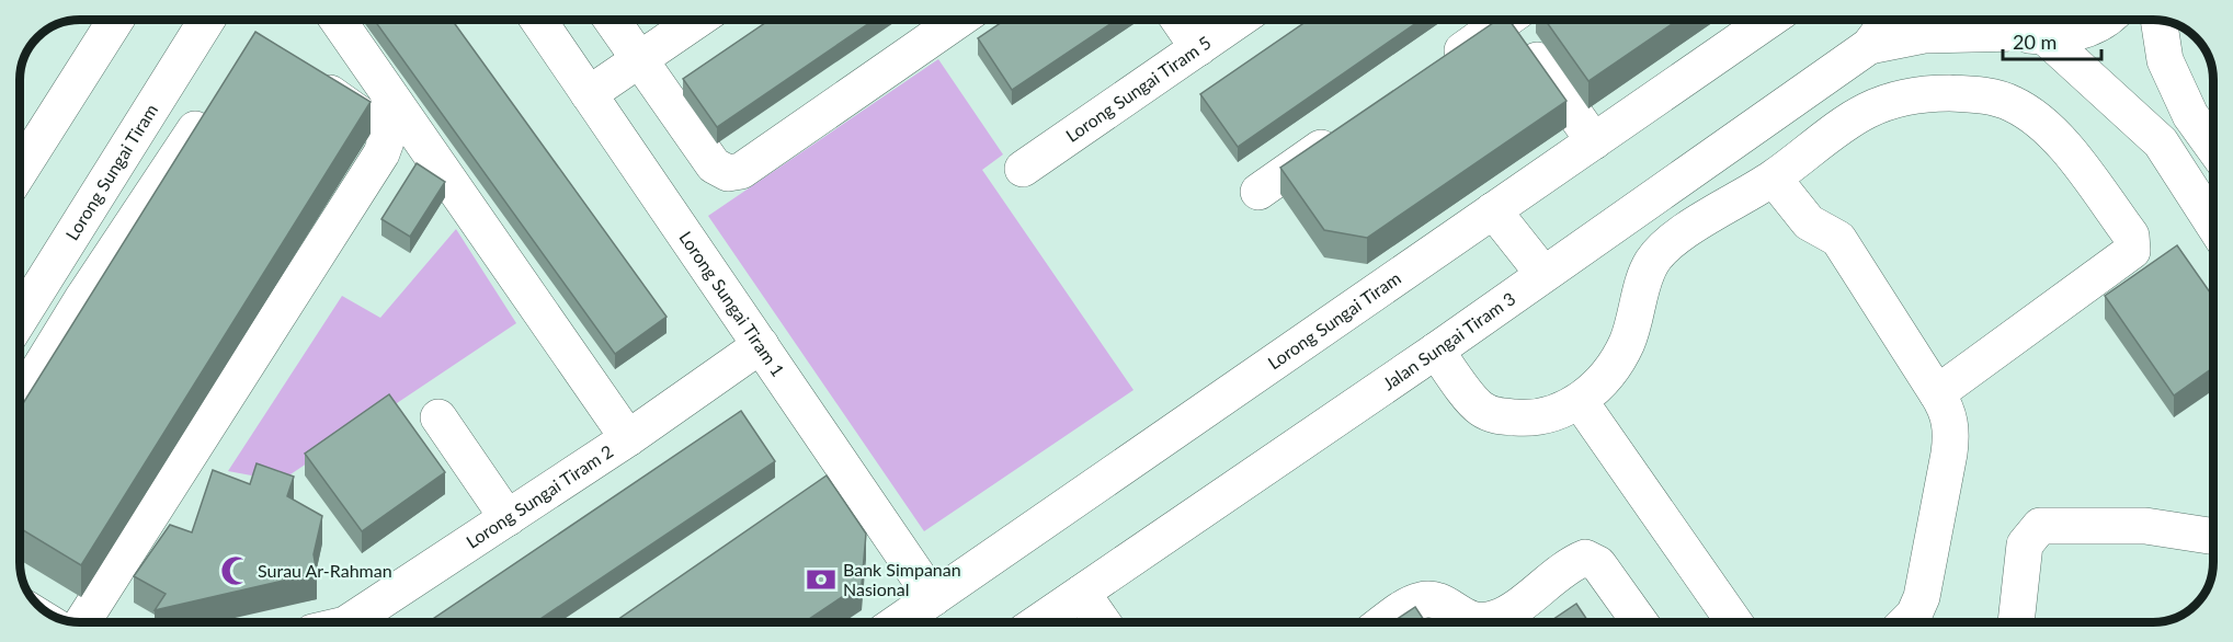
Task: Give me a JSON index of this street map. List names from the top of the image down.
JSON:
{
  "streets": {
    "street": [
      "Lorong Sungai Tiram 5",
      "Lorong Sungai Tiram",
      "Lorong Sungai Tiram 1",
      "Jalan Sungai Tiram 3",
      "Lorong Sungai Tiram 2"
    ]
  },
  "crossings": [
    ["Lorong Sungai Tiram", "Lorong Sungai Tiram 1"],
    ["Lorong Sungai Tiram 1", "Lorong Sungai Tiram 2"]
  ],
  "places": {
    "mosque": ["Surau Ar-Rahman"],
    "bank": ["Bank Simpanan Nasional"]
  },
  "scale_bar": "20 m"
}
